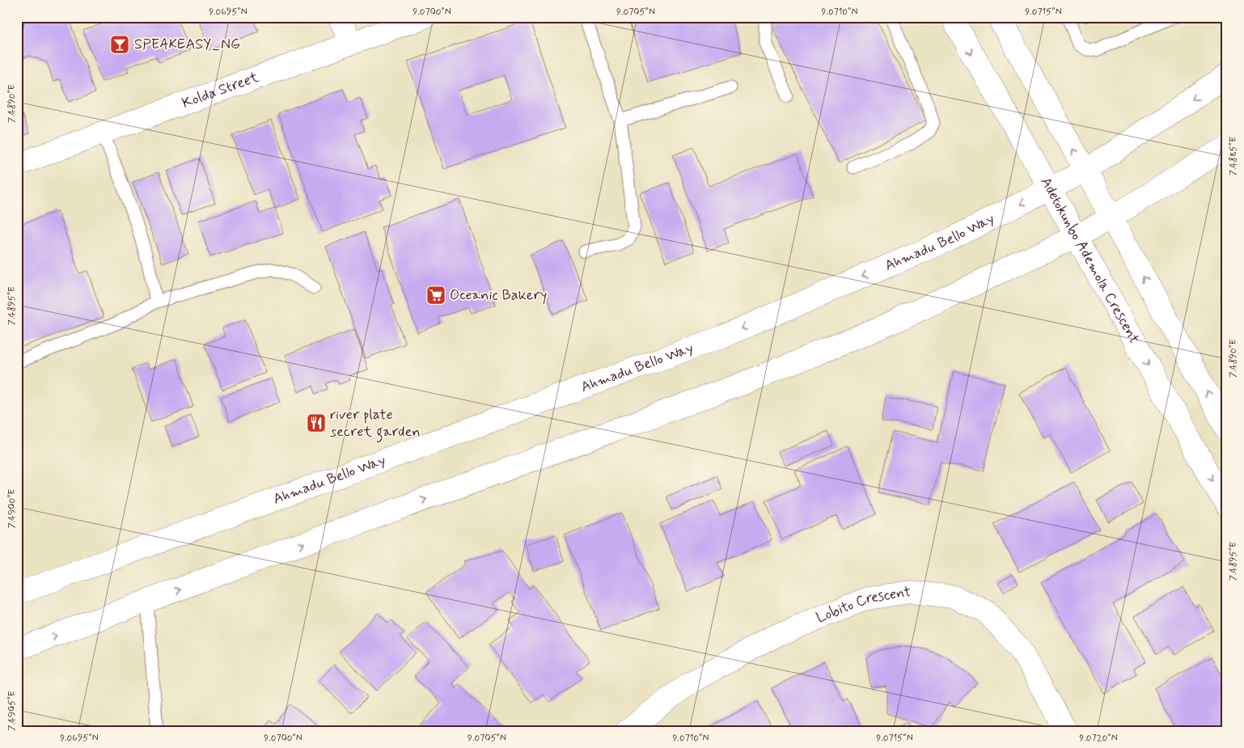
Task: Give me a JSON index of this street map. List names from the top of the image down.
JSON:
{
  "streets": {
    "main road": [
      "Kolda Street",
      "Ahmadu Bello Way",
      "Adetokunbo Ademola Crescent",
      "Lobito Crescent"
    ]
  },
  "crossings": [
    ["Ahmadu Bello Way", "Adetokunbo Ademola Crescent"]
  ],
  "places": {
    "bar": ["SPEAKEASY_NG"],
    "supermarket": ["Oceanic Bakery"],
    "restaurant": ["river plate secret garden"]
  },
  "coordinates": [
    "9.0695°N",
    "9.0700°N",
    "9.0705°N",
    "9.0710°N",
    "9.0715°N",
    "7.4890°E",
    "7.4885°E",
    "7.4895°E",
    "7.4900°E",
    "7.4905°E",
    "9.0720°N"
  ]
}
